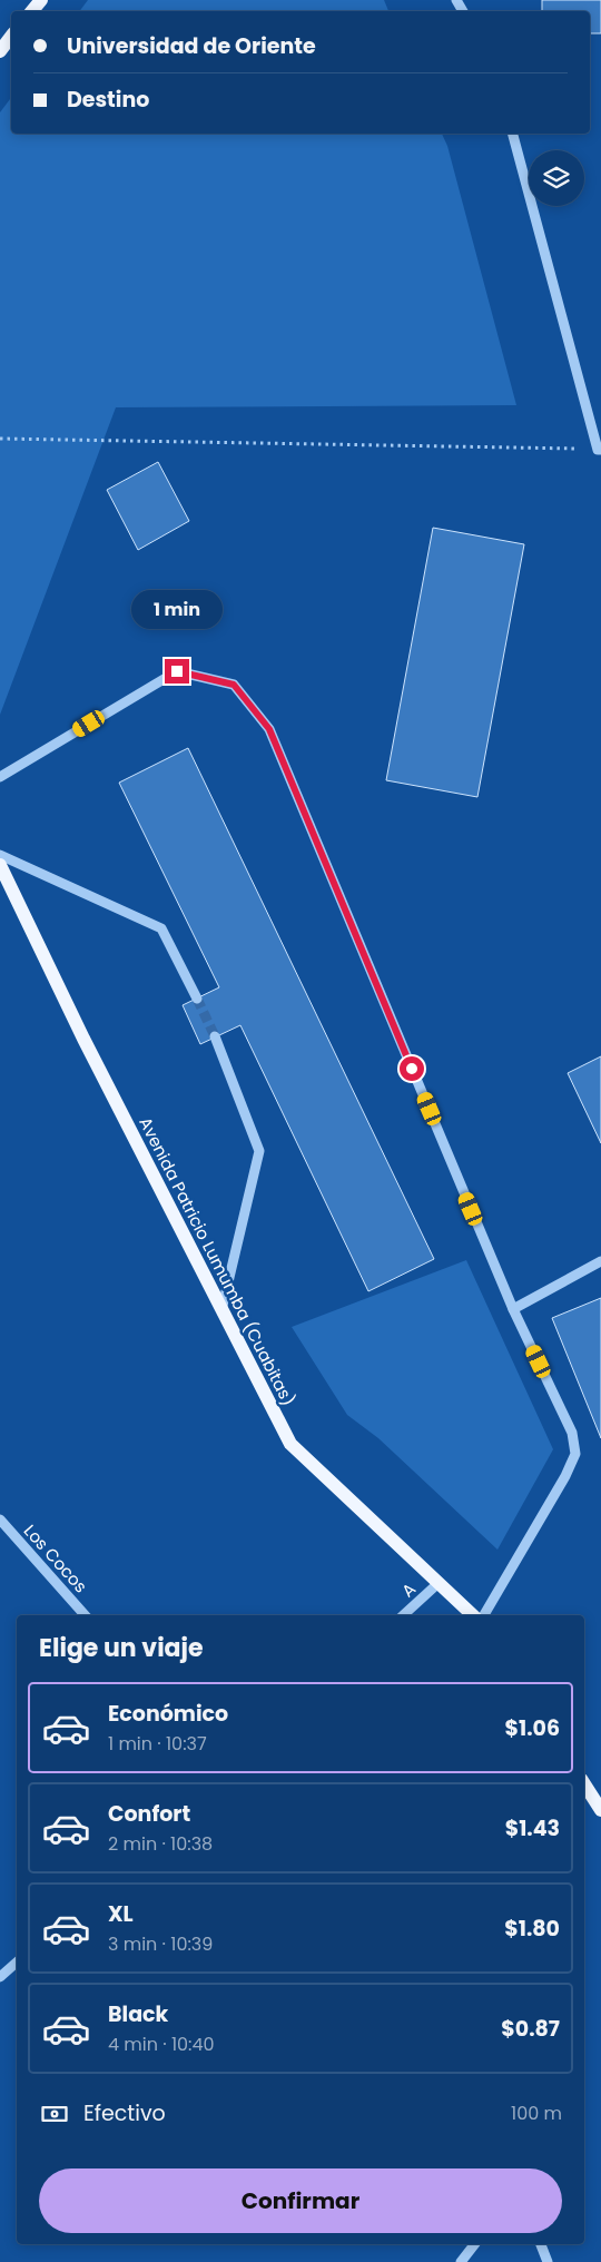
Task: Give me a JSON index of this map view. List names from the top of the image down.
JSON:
{
  "streets": {
    "main road": ["Avenida Patricio Lumumba (Cuabitas)"],
    "street": ["Los Cocos", "A"]
  },
  "crossings": [
    ["Avenida Patricio Lumumba (Cuabitas)", "A"]
  ],
  "page": {
    "banner": ["Universidad de Oriente", "Destino"],
    "bubble": "1 min",
    "heading": "Elige un viaje",
    "list": [
      {
        "name": "Económico",
        "note": "1 min · 10:37",
        "value": "$1.06"
      },
      {
        "name": "Confort",
        "note": "2 min · 10:38",
        "value": "$1.43"
      },
      {
        "name": "XL",
        "note": "3 min · 10:39",
        "value": "$1.80"
      },
      {
        "name": "Black",
        "note": "4 min · 10:40",
        "value": "$0.87"
      }
    ],
    "pay": ["Efectivo", "100 m"],
    "buttons": "Confirmar"
  }
}
